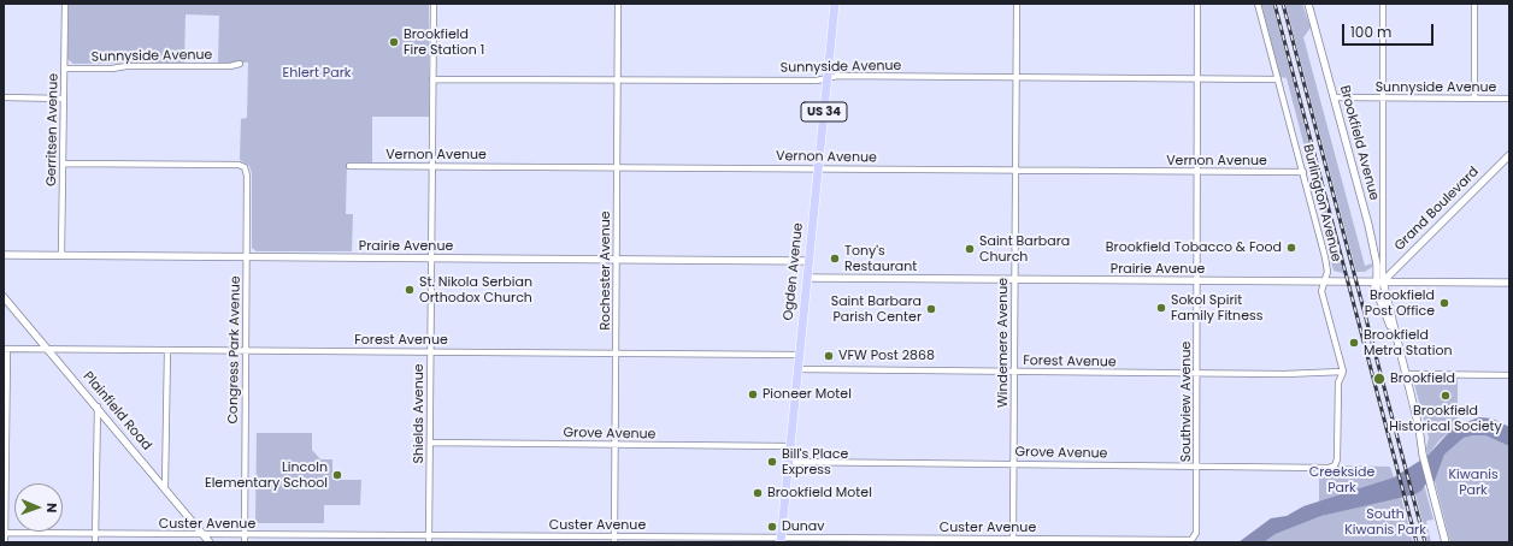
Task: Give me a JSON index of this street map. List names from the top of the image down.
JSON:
{
  "streets": {
    "main road": ["US 34", "Ogden Avenue"],
    "street": [
      "Sunnyside Avenue",
      "Gerritsen Avenue",
      "Brookfield Avenue",
      "Vernon Avenue",
      "Burlington Avenue",
      "Grand Boulevard",
      "Prairie Avenue",
      "Rochester Avenue",
      "Forest Avenue",
      "Windemere Avenue",
      "Congress Park Avenue",
      "Southview Avenue",
      "Plainfield Road",
      "Shields Avenue",
      "Grove Avenue",
      "Custer Avenue"
    ]
  },
  "crossings": [
    ["Sunnyside Avenue", "Gerritsen Avenue"],
    ["Sunnyside Avenue", "Brookfield Avenue"],
    ["Sunnyside Avenue", "Burlington Avenue"],
    ["Sunnyside Avenue", "Rochester Avenue"],
    ["Sunnyside Avenue", "Ogden Avenue"],
    ["Sunnyside Avenue", "Windemere Avenue"],
    ["Sunnyside Avenue", "Southview Avenue"],
    ["Sunnyside Avenue", "Shields Avenue"],
    ["Gerritsen Avenue", "Prairie Avenue"],
    ["Gerritsen Avenue", "Congress Park Avenue"],
    ["Brookfield Avenue", "Grand Boulevard"],
    ["Brookfield Avenue", "Prairie Avenue"],
    ["Vernon Avenue", "Burlington Avenue"],
    ["Vernon Avenue", "Rochester Avenue"],
    ["Vernon Avenue", "Ogden Avenue"],
    ["Vernon Avenue", "Windemere Avenue"],
    ["Vernon Avenue", "Southview Avenue"],
    ["Vernon Avenue", "Shields Avenue"],
    ["Burlington Avenue", "Prairie Avenue"],
    ["Burlington Avenue", "Forest Avenue"],
    ["Burlington Avenue", "Grove Avenue"],
    ["Grand Boulevard", "Prairie Avenue"],
    ["Prairie Avenue", "Rochester Avenue"],
    ["Prairie Avenue", "Ogden Avenue"],
    ["Prairie Avenue", "Windemere Avenue"],
    ["Prairie Avenue", "Congress Park Avenue"],
    ["Prairie Avenue", "Southview Avenue"],
    ["Prairie Avenue", "Shields Avenue"],
    ["Rochester Avenue", "Forest Avenue"],
    ["Rochester Avenue", "Grove Avenue"],
    ["Rochester Avenue", "Custer Avenue"],
    ["Ogden Avenue", "Forest Avenue"],
    ["Ogden Avenue", "Grove Avenue"],
    ["Ogden Avenue", "Custer Avenue"],
    ["Forest Avenue", "Windemere Avenue"],
    ["Forest Avenue", "Congress Park Avenue"],
    ["Forest Avenue", "Southview Avenue"],
    ["Forest Avenue", "Plainfield Road"],
    ["Forest Avenue", "Shields Avenue"],
    ["Windemere Avenue", "Grove Avenue"],
    ["Windemere Avenue", "Custer Avenue"],
    ["Congress Park Avenue", "Custer Avenue"],
    ["Southview Avenue", "Grove Avenue"],
    ["Southview Avenue", "Custer Avenue"],
    ["Plainfield Road", "Custer Avenue"],
    ["Shields Avenue", "Grove Avenue"],
    ["Shields Avenue", "Custer Avenue"]
  ],
  "parks": [
    "Ehlert Park",
    "Creekside Park",
    "Kiwanis Park",
    "South Kiwanis Park"
  ],
  "places": [
    "Brookfield Fire Station 1",
    "Brookfield Tobacco & Food",
    "Saint Barbara Church",
    "Tony's Restaurant",
    "St. Nikola Serbian Orthodox Church",
    "Brookfield Post Office",
    "Sokol Spirit Family Fitness",
    "Saint Barbara Parish Center",
    "Brookfield Metra Station",
    "VFW Post 2868",
    "Brookfield",
    "Pioneer Motel",
    "Brookfield Historical Society",
    "Bill's Place Express",
    "Lincoln Elementary School",
    "Brookfield Motel",
    "Dunav"
  ],
  "scale_bar": "100 m",
  "north": "right"
}
